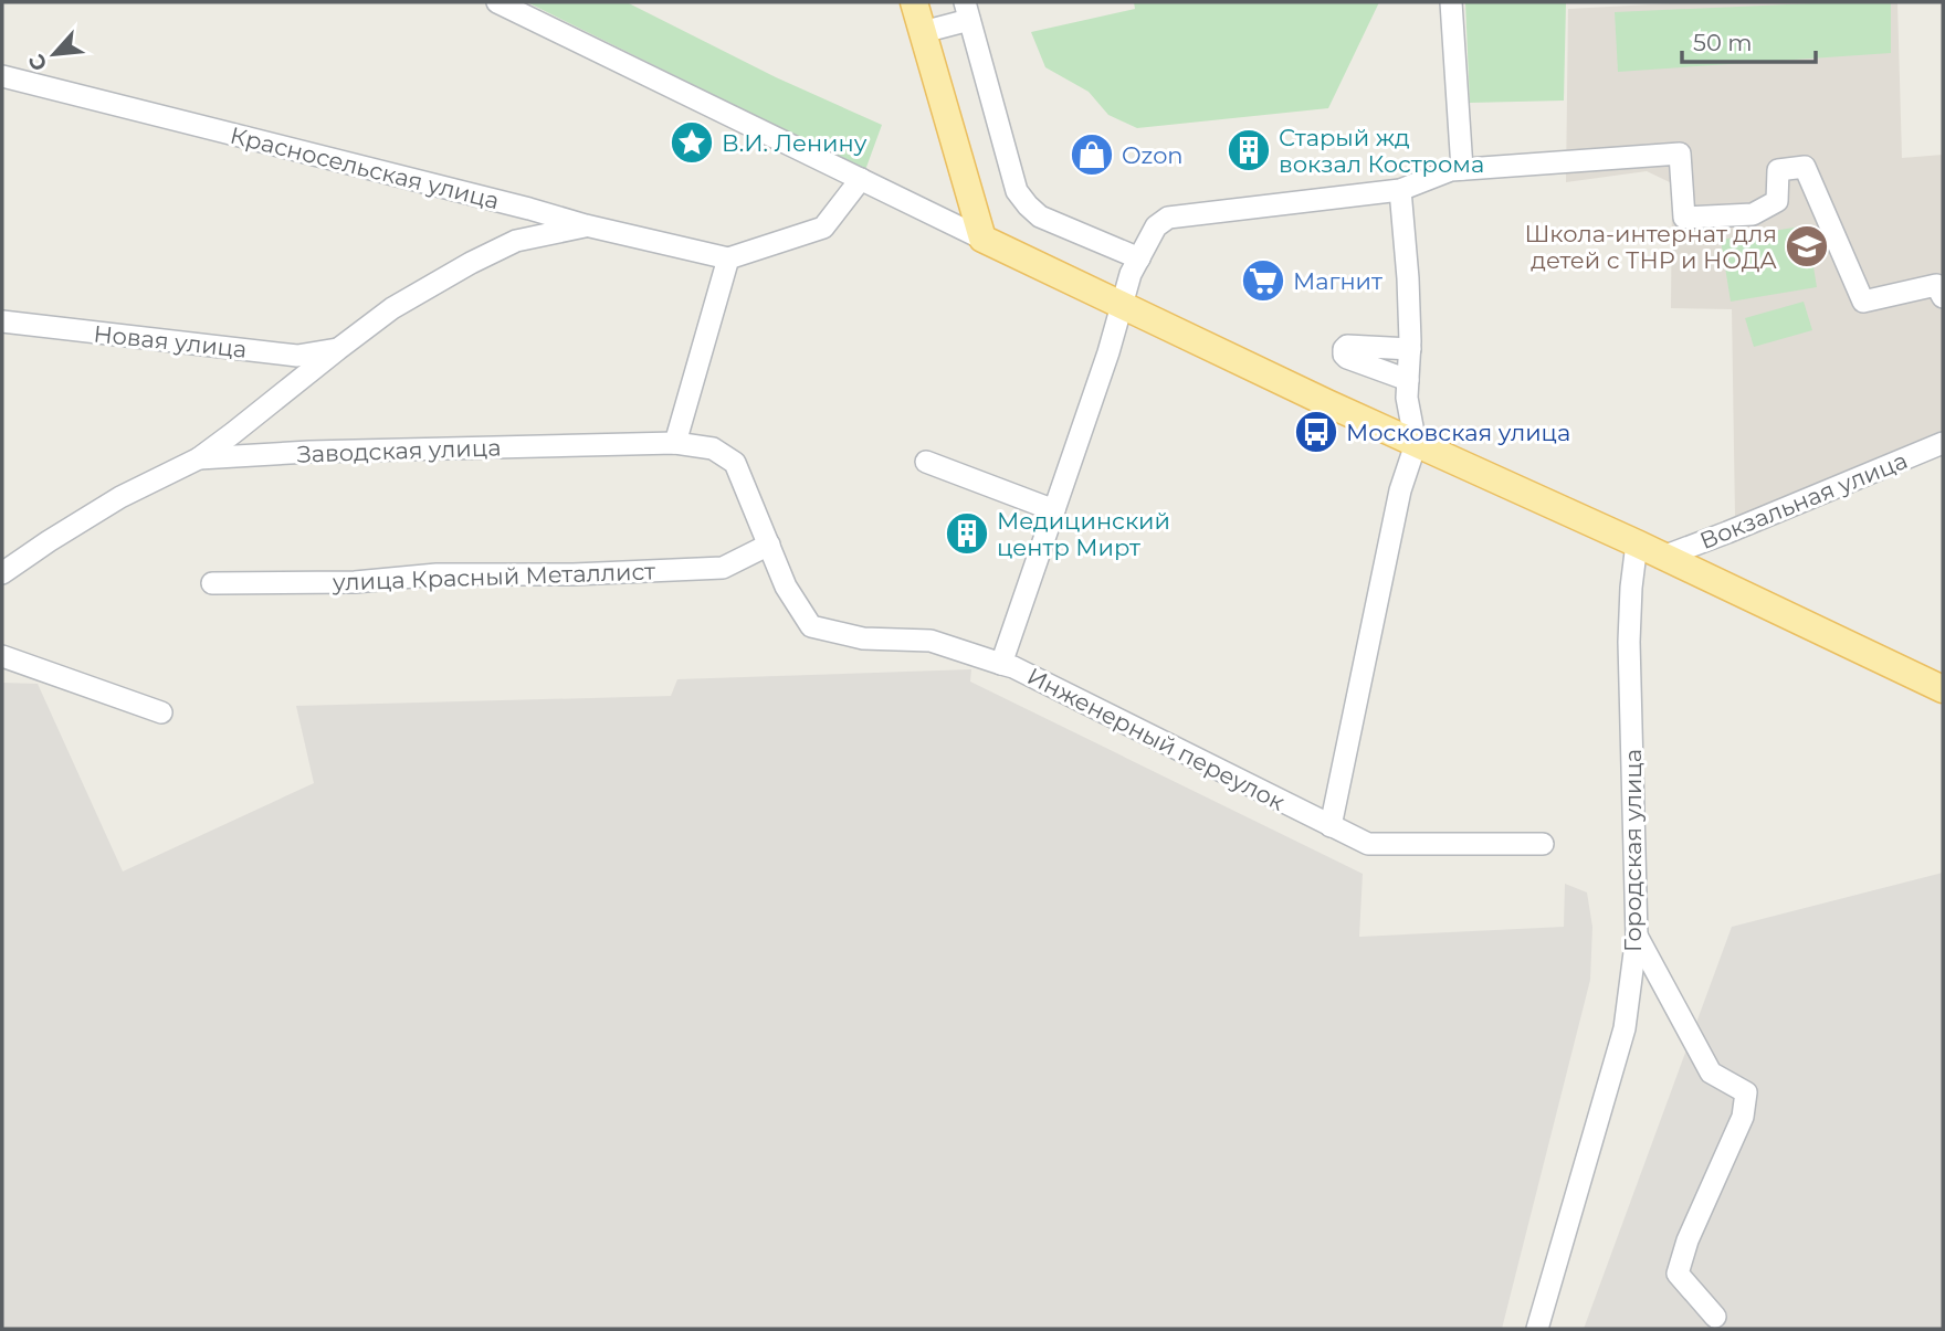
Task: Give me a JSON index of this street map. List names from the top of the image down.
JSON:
{
  "streets": {
    "street": [
      "Красносельская улица",
      "Новая улица",
      "Заводская улица",
      "Вокзальная улица",
      "улица Красный Металлист",
      "Инженерный переулок",
      "Городская улица"
    ]
  },
  "crossings": [
    ["Заводская улица", "улица Красный Металлист"],
    ["Заводская улица", "Инженерный переулок"]
  ],
  "places": {
    "place": ["В.И. Ленину"],
    "building": ["Старый жд вокзал Кострома", "Медицинский центр Мирт"],
    "shop": ["Ozon"],
    "school or university": ["Школа-интернат для детей с ТНР и НОДА"],
    "supermarket": ["Магнит"],
    "bus stop": ["Московская улица"]
  },
  "scale_bar": "50 m",
  "north": "bottom left"
}
